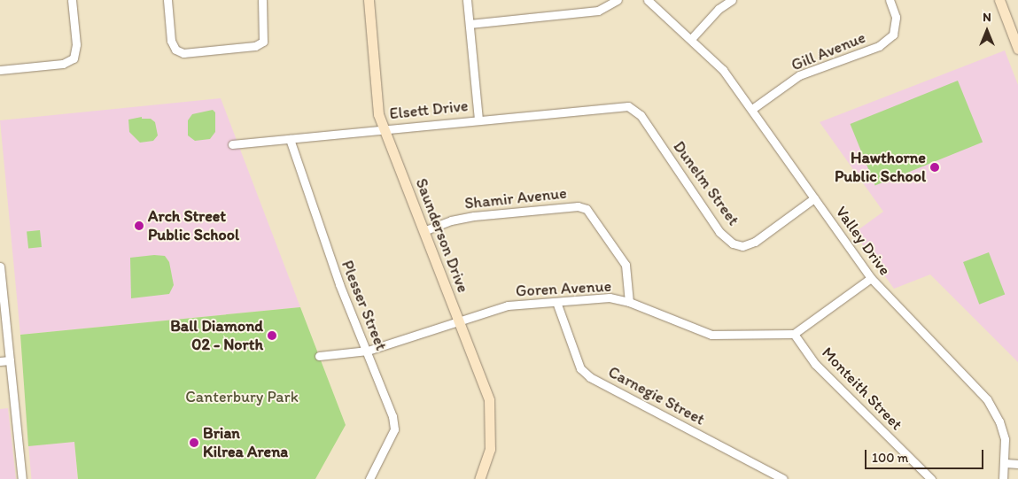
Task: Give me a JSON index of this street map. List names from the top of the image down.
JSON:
{
  "streets": {
    "street": [
      "Gill Avenue",
      "Elsett Drive",
      "Dunelm Street",
      "Shamir Avenue",
      "Saunderson Drive",
      "Valley Drive",
      "Goren Avenue",
      "Plesser Street",
      "Monteith Street",
      "Carnegie Street"
    ]
  },
  "crossings": [
    ["Gill Avenue", "Valley Drive"],
    ["Elsett Drive", "Dunelm Street"],
    ["Elsett Drive", "Saunderson Drive"],
    ["Elsett Drive", "Plesser Street"],
    ["Dunelm Street", "Valley Drive"],
    ["Shamir Avenue", "Saunderson Drive"],
    ["Shamir Avenue", "Goren Avenue"],
    ["Saunderson Drive", "Goren Avenue"],
    ["Goren Avenue", "Plesser Street"],
    ["Goren Avenue", "Monteith Street"],
    ["Goren Avenue", "Carnegie Street"]
  ],
  "parks": ["Canterbury Park"],
  "places": [
    "Hawthorne Public School",
    "Arch Street Public School",
    "Ball Diamond 02 - North",
    "Brian Kilrea Arena"
  ],
  "scale_bar": "100 m",
  "north": "top"
}
